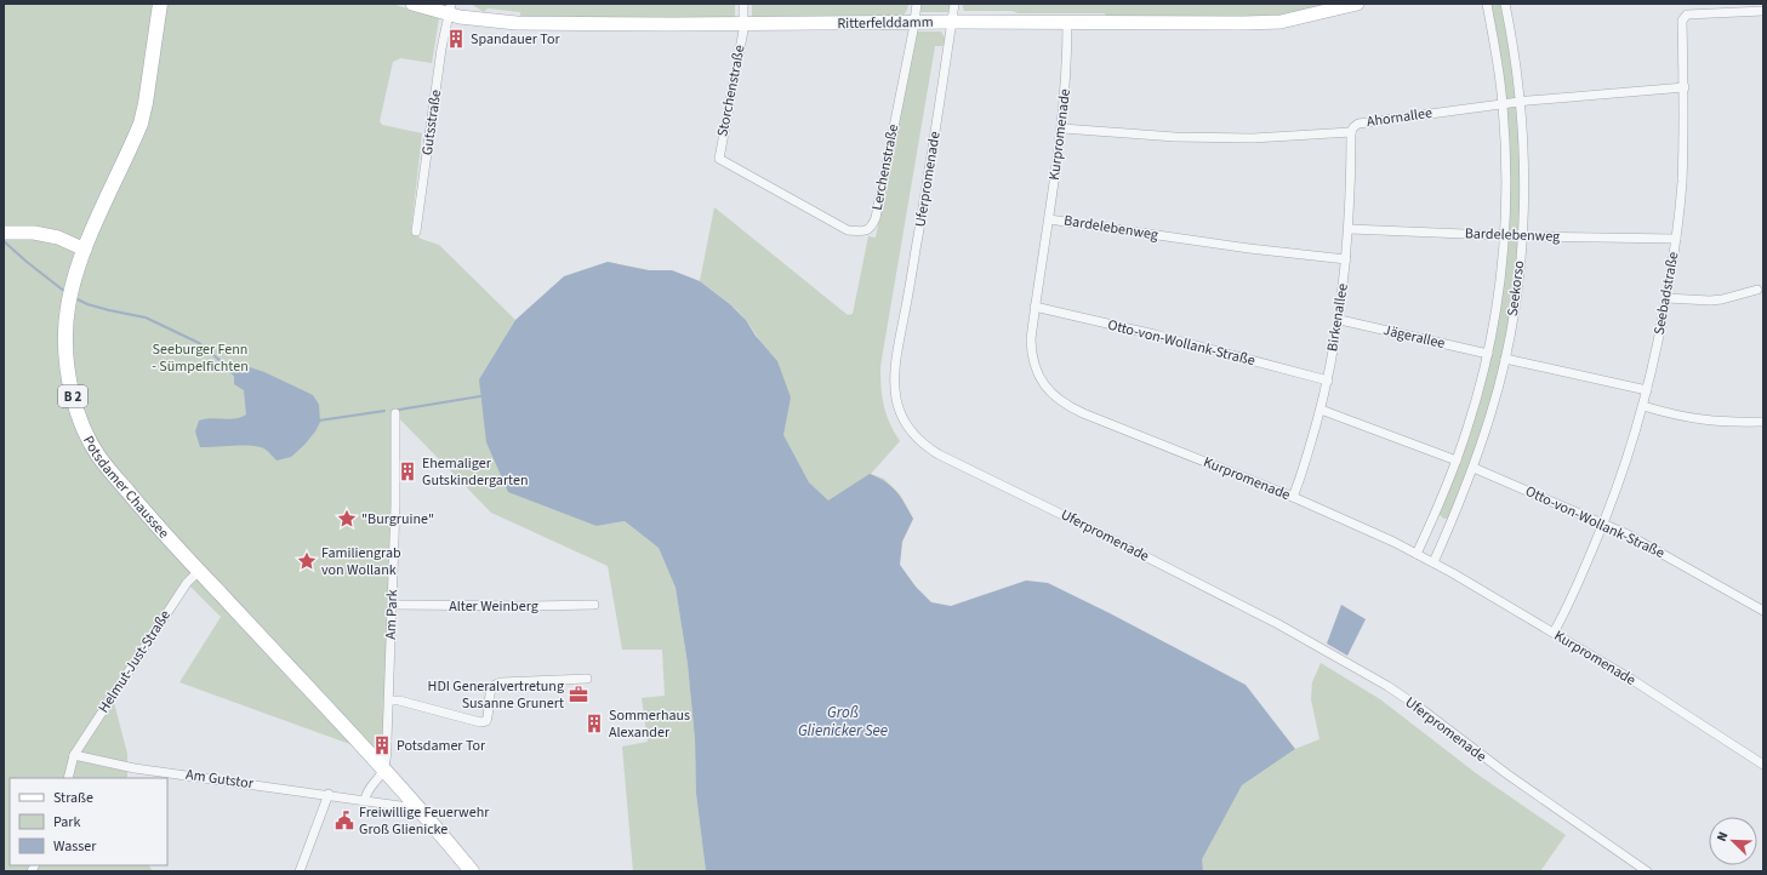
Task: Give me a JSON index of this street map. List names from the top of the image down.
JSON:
{
  "streets": {
    "main road": ["Ritterfelddamm", "B 2", "Potsdamer Chaussee"],
    "street": [
      "Storchenstraße",
      "Ahornallee",
      "Gutsstraße",
      "Kurpromenade",
      "Lerchenstraße",
      "Uferpromenade",
      "Bardelebenweg",
      "Seekorso",
      "Seebadstraße",
      "Birkenallee",
      "Jägerallee",
      "Otto-von-Wollank-Straße",
      "Alter Weinberg",
      "Am Park",
      "Helmut-Just-Straße",
      "Am Gutstor"
    ]
  },
  "crossings": [
    ["Ritterfelddamm", "Storchenstraße"],
    ["Ritterfelddamm", "Gutsstraße"],
    ["Ritterfelddamm", "Kurpromenade"],
    ["Ritterfelddamm", "Lerchenstraße"],
    ["Ritterfelddamm", "Uferpromenade"],
    ["Storchenstraße", "Lerchenstraße"],
    ["Ahornallee", "Kurpromenade"],
    ["Ahornallee", "Seekorso"],
    ["Ahornallee", "Seebadstraße"],
    ["Ahornallee", "Birkenallee"],
    ["Kurpromenade", "Bardelebenweg"],
    ["Kurpromenade", "Seekorso"],
    ["Kurpromenade", "Seebadstraße"],
    ["Kurpromenade", "Birkenallee"],
    ["Kurpromenade", "Otto-von-Wollank-Straße"],
    ["Bardelebenweg", "Seekorso"],
    ["Bardelebenweg", "Seebadstraße"],
    ["Bardelebenweg", "Birkenallee"],
    ["Seekorso", "Jägerallee"],
    ["Seekorso", "Otto-von-Wollank-Straße"],
    ["Seebadstraße", "Otto-von-Wollank-Straße"],
    ["Birkenallee", "Jägerallee"],
    ["Birkenallee", "Otto-von-Wollank-Straße"],
    ["Potsdamer Chaussee", "Am Park"],
    ["Potsdamer Chaussee", "Helmut-Just-Straße"],
    ["Potsdamer Chaussee", "Am Gutstor"],
    ["Alter Weinberg", "Am Park"],
    ["Helmut-Just-Straße", "Am Gutstor"]
  ],
  "water": ["Groß Glienicker See"],
  "parks": ["Seeburger Fenn - Sümpelfichten"],
  "places": {
    "building": [
      "Spandauer Tor",
      "Ehemaliger Gutskindergarten",
      "Sommerhaus Alexander",
      "Potsdamer Tor"
    ],
    "place": ["\"Burgruine\"", "Familiengrab von Wollank"],
    "office": ["HDI Generalvertretung Susanne Grunert"],
    "public building": ["Freiwillige Feuerwehr Groß Glienicke"]
  },
  "legend": ["Straße", "Park", "Wasser"],
  "north": "top left"
}
